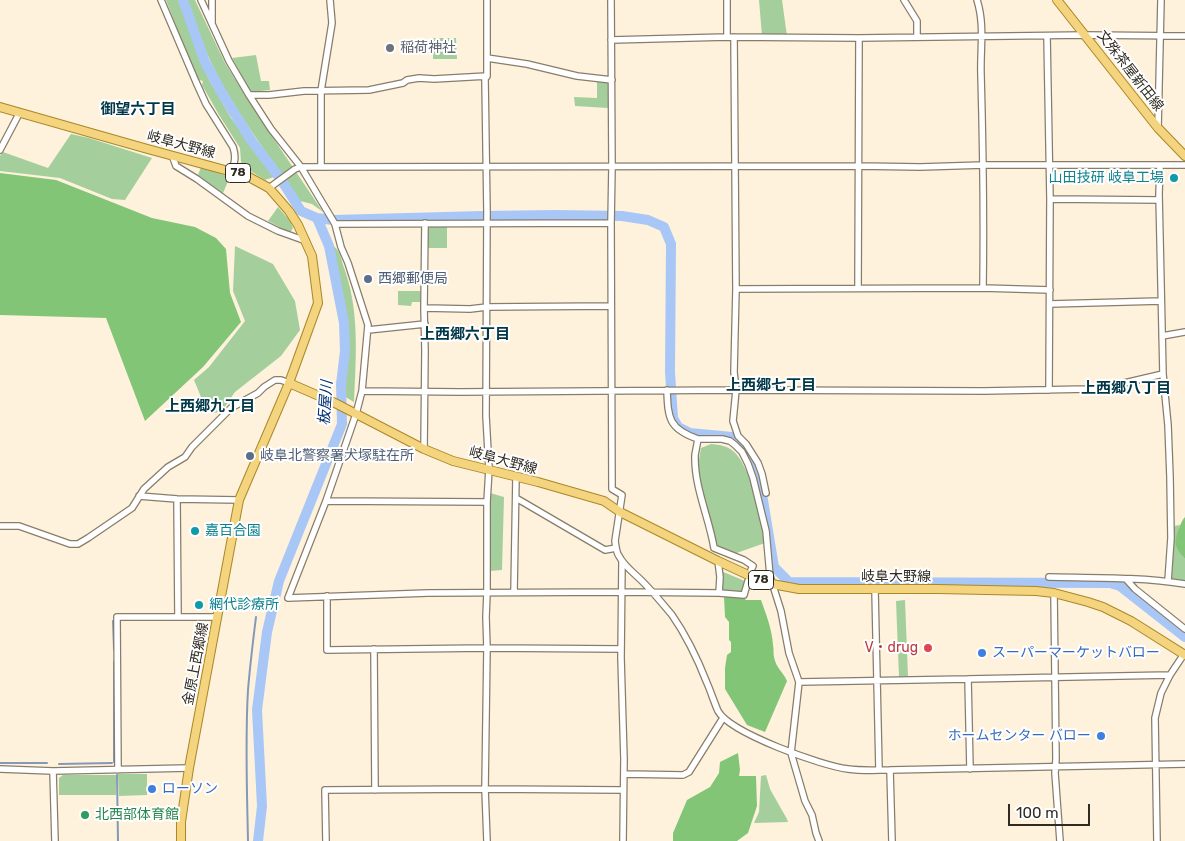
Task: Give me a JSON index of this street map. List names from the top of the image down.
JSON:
{
  "streets": {
    "main road": [
      "文殊茶屋新田線",
      "岐阜大野線",
      "78",
      "金原上西郷線"
    ]
  },
  "crossings": [
    ["岐阜大野線", "金原上西郷線"]
  ],
  "districts": [
    "御望六丁目",
    "上西郷六丁目",
    "上西郷七丁目",
    "上西郷八丁目",
    "上西郷九丁目"
  ],
  "water": ["板屋川"],
  "places": [
    "稲荷神社",
    "山田技研 岐阜工場",
    "西郷郵便局",
    "岐阜北警察署犬塚駐在所",
    "嘉百合園",
    "網代診療所",
    "V・drug",
    "スーパーマーケットバロー",
    "ホームセンター バロー",
    "ローソン",
    "北西部体育館"
  ],
  "scale_bar": "100 m"
}
